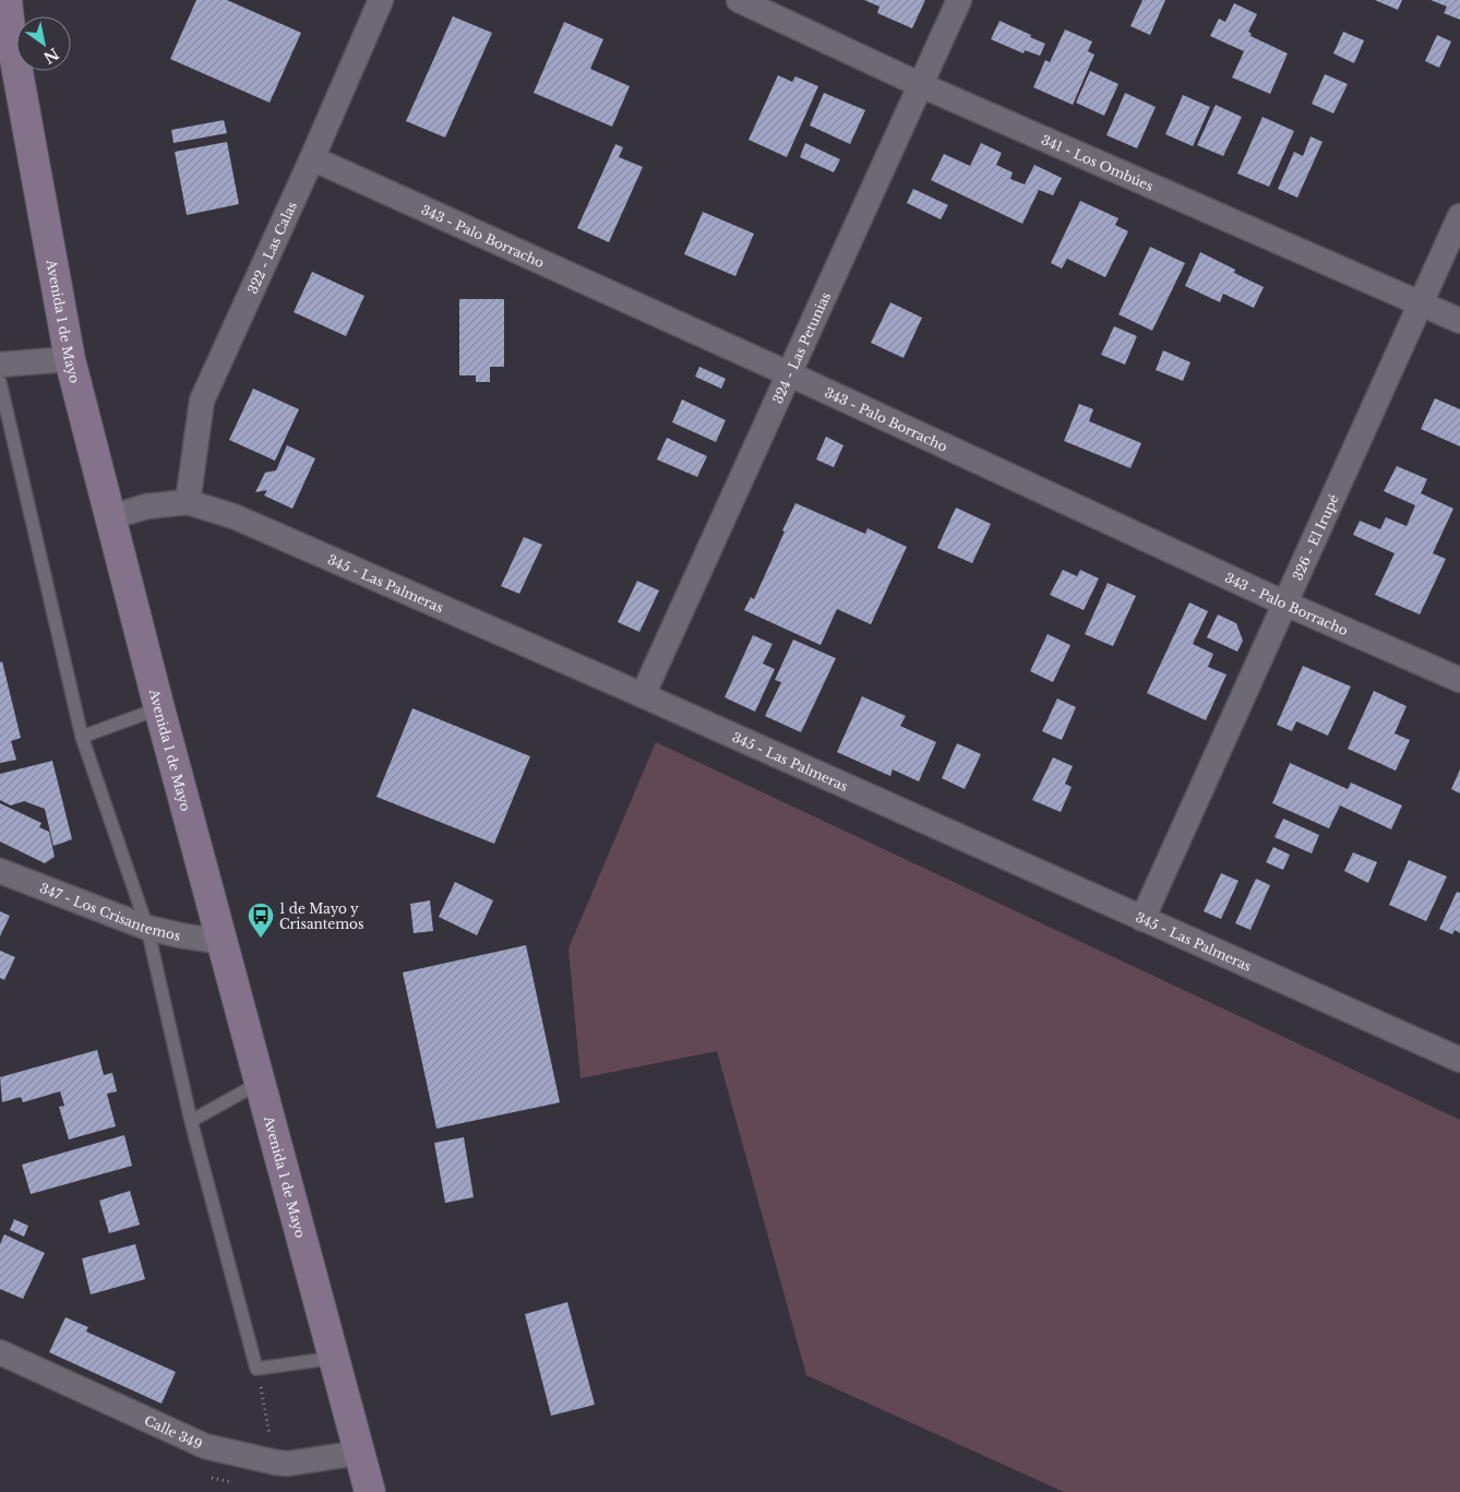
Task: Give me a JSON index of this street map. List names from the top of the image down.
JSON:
{
  "streets": {
    "main road": ["Avenida 1 de Mayo"],
    "street": [
      "341 - Los Ombúes",
      "343 - Palo Borracho",
      "322 - Las Calas",
      "324 - Las Petunias",
      "326 - El Irupé",
      "345 - Las Palmeras",
      "347 - Los Crisantemos",
      "Calle 349"
    ]
  },
  "crossings": [
    ["341 - Los Ombúes", "324 - Las Petunias"],
    ["341 - Los Ombúes", "326 - El Irupé"],
    ["343 - Palo Borracho", "322 - Las Calas"],
    ["343 - Palo Borracho", "324 - Las Petunias"],
    ["343 - Palo Borracho", "326 - El Irupé"],
    ["322 - Las Calas", "345 - Las Palmeras"],
    ["Avenida 1 de Mayo", "345 - Las Palmeras"],
    ["Avenida 1 de Mayo", "347 - Los Crisantemos"],
    ["Avenida 1 de Mayo", "Calle 349"],
    ["324 - Las Petunias", "345 - Las Palmeras"],
    ["326 - El Irupé", "345 - Las Palmeras"]
  ],
  "places": {
    "bus stop": ["1 de Mayo y Crisantemos"]
  },
  "north": "bottom right"
}
